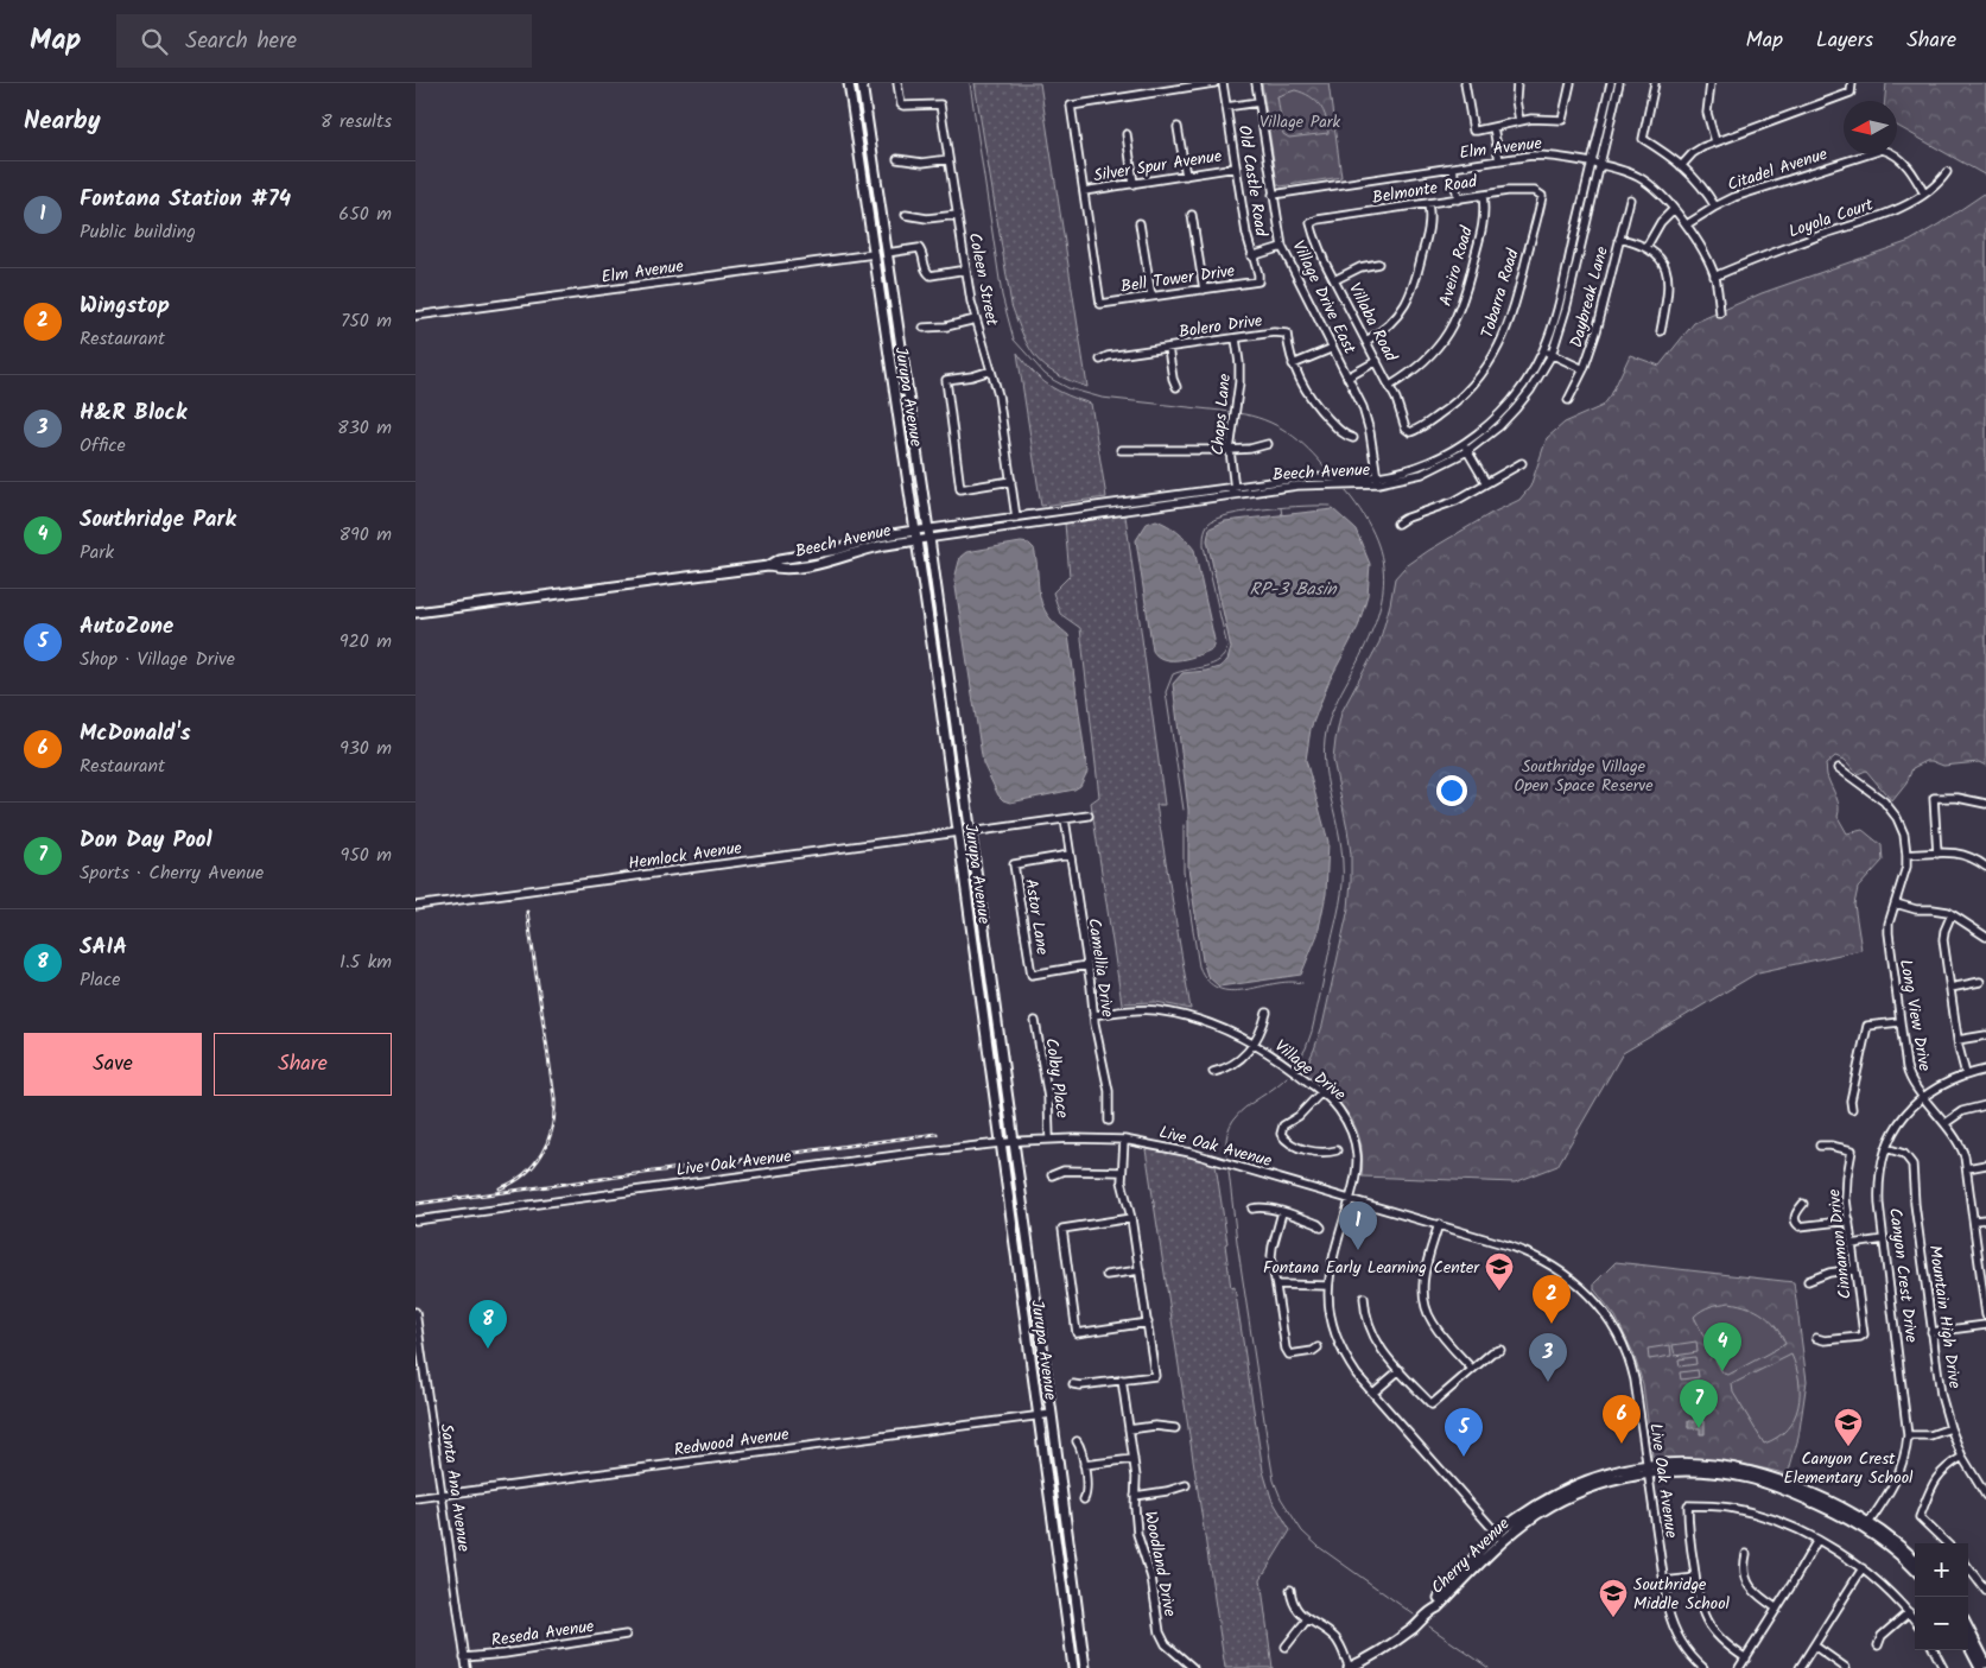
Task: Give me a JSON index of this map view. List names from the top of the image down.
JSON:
{
  "streets": {
    "main road": ["Jurupa Avenue", "Beech Avenue", "Cherry Avenue"],
    "street": [
      "Elm Avenue",
      "Silver Spur Avenue",
      "Citadel Avenue",
      "Old Castle Road",
      "Belmonte Road",
      "Loyola Court",
      "Aveiro Road",
      "Bell Tower Drive",
      "Coleen Street",
      "Tobarra Road",
      "Village Drive East",
      "Daybreak Lane",
      "Villaba Road",
      "Bolero Drive",
      "Chaps Lane",
      "Hemlock Avenue",
      "Astor Lane",
      "Camellia Drive",
      "Long View Drive",
      "Village Drive",
      "Colby Place",
      "Live Oak Avenue",
      "Cinnamon Drive",
      "Canyon Crest Drive",
      "Mountain High Drive",
      "Redwood Avenue",
      "Santa Ana Avenue",
      "Woodland Drive",
      "Reseda Avenue"
    ]
  },
  "crossings": [
    ["Elm Avenue", "Citadel Avenue"],
    ["Elm Avenue", "Loyola Court"],
    ["Elm Avenue", "Village Drive East"],
    ["Elm Avenue", "Jurupa Avenue"],
    ["Elm Avenue", "Beech Avenue"],
    ["Silver Spur Avenue", "Old Castle Road"],
    ["Silver Spur Avenue", "Bell Tower Drive"],
    ["Citadel Avenue", "Loyola Court"],
    ["Old Castle Road", "Bell Tower Drive"],
    ["Belmonte Road", "Aveiro Road"],
    ["Belmonte Road", "Tobarra Road"],
    ["Belmonte Road", "Villaba Road"],
    ["Aveiro Road", "Villaba Road"],
    ["Bell Tower Drive", "Village Drive East"],
    ["Coleen Street", "Beech Avenue"],
    ["Tobarra Road", "Villaba Road"],
    ["Village Drive East", "Beech Avenue"],
    ["Bolero Drive", "Chaps Lane"],
    ["Jurupa Avenue", "Beech Avenue"],
    ["Jurupa Avenue", "Hemlock Avenue"],
    ["Jurupa Avenue", "Live Oak Avenue"],
    ["Jurupa Avenue", "Redwood Avenue"],
    ["Chaps Lane", "Beech Avenue"],
    ["Astor Lane", "Camellia Drive"],
    ["Camellia Drive", "Village Drive"],
    ["Long View Drive", "Canyon Crest Drive"],
    ["Village Drive", "Live Oak Avenue"],
    ["Village Drive", "Cherry Avenue"],
    ["Colby Place", "Live Oak Avenue"],
    ["Live Oak Avenue", "Cherry Avenue"],
    ["Canyon Crest Drive", "Mountain High Drive"],
    ["Canyon Crest Drive", "Cherry Avenue"],
    ["Redwood Avenue", "Santa Ana Avenue"],
    ["Santa Ana Avenue", "Reseda Avenue"]
  ],
  "water": ["RP-3 Basin"],
  "parks": ["Village Park", "Southridge Village Open Space Reserve"],
  "places": {
    "school or university": ["Fontana Early Learning Center", "Canyon Crest Elementary School", "Southridge Middle School"]
  },
  "north": "left",
  "page": {
    "header": "Map",
    "search": "Search here",
    "nav": ["Map", "Layers", "Share"],
    "heading": ["Nearby", "8 results"],
    "list": [
      {
        "mark": "1",
        "name": "Fontana Station #74",
        "note": "Public building",
        "value": "650 m"
      },
      {
        "mark": "2",
        "name": "Wingstop",
        "note": "Restaurant",
        "value": "750 m"
      },
      {
        "mark": "3",
        "name": "H&R Block",
        "note": "Office",
        "value": "830 m"
      },
      {
        "mark": "4",
        "name": "Southridge Park",
        "note": "Park",
        "value": "890 m"
      },
      {
        "mark": "5",
        "name": "AutoZone",
        "note": "Shop · Village Drive",
        "value": "920 m"
      },
      {
        "mark": "6",
        "name": "McDonald's",
        "note": "Restaurant",
        "value": "930 m"
      },
      {
        "mark": "7",
        "name": "Don Day Pool",
        "note": "Sports · Cherry Avenue",
        "value": "950 m"
      },
      {
        "mark": "8",
        "name": "SAIA",
        "note": "Place",
        "value": "1.5 km"
      }
    ],
    "buttons": ["Save", "Share"],
    "pins": [
      "1",
      "2",
      "8",
      "4",
      "3",
      "7",
      "6",
      "5"
    ],
    "map_buttons": ["+", "−"]
  }
}
